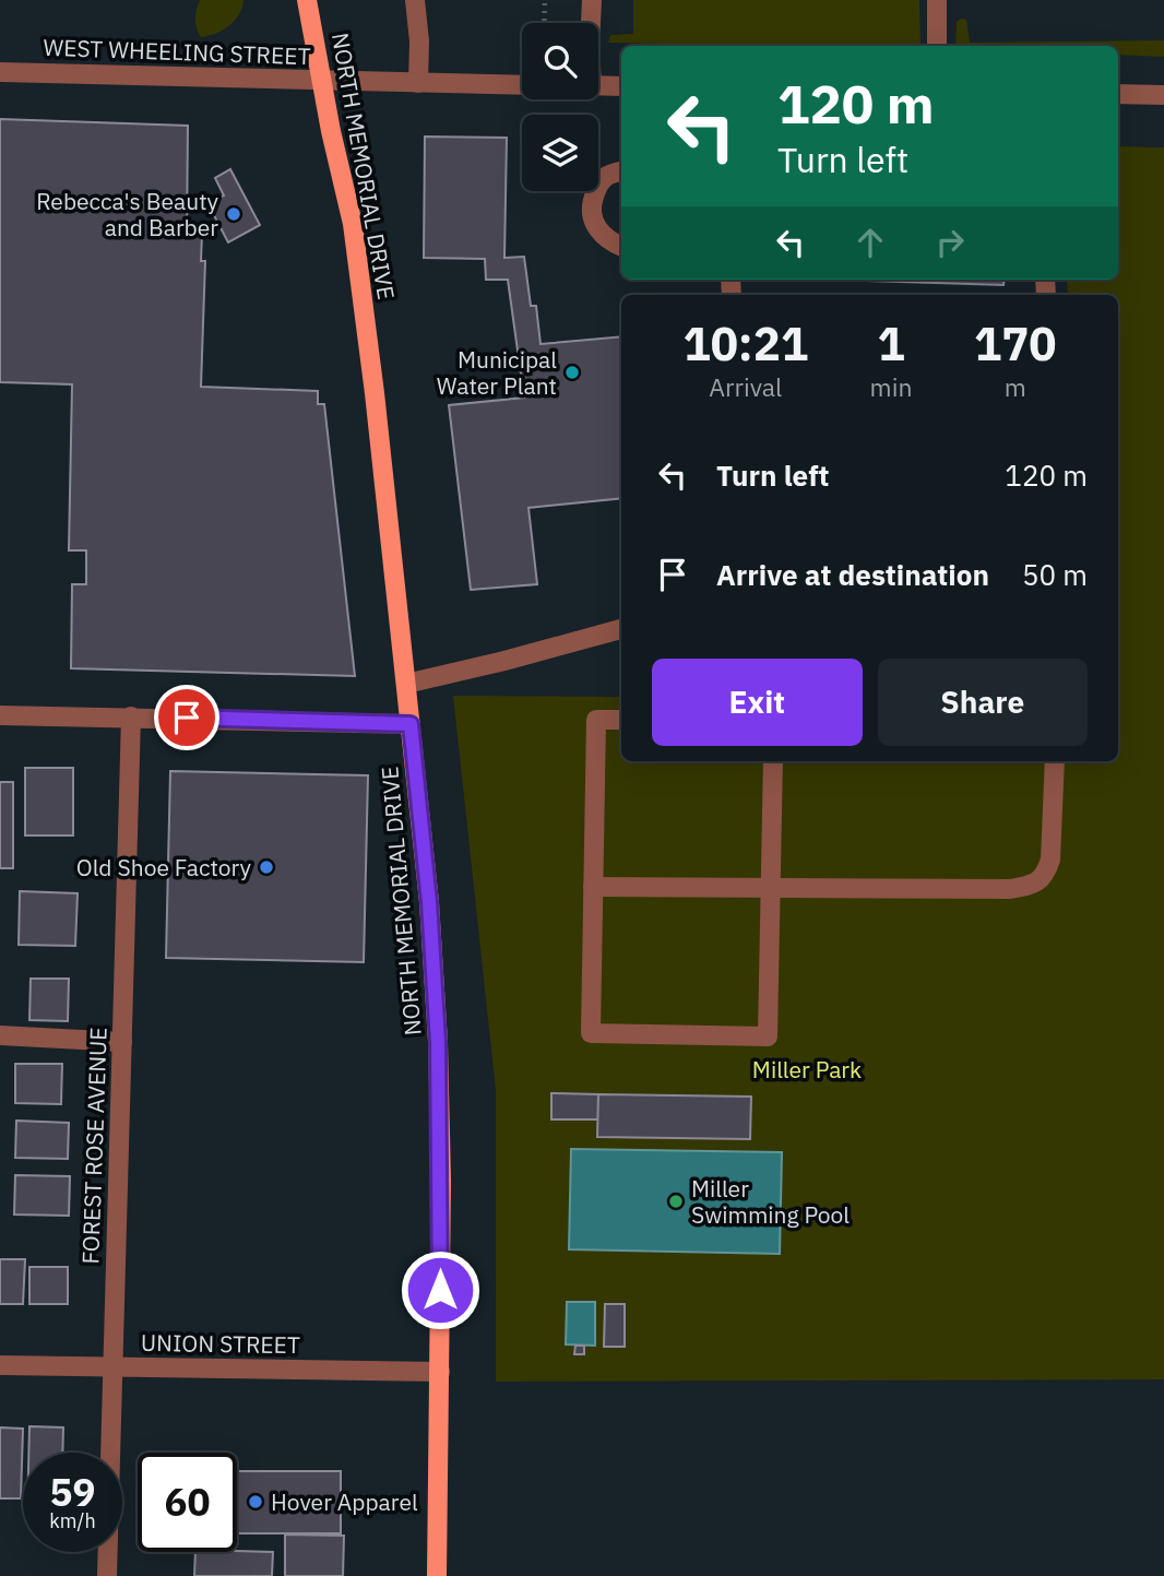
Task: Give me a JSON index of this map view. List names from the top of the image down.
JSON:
{
  "streets": {
    "main road": ["NORTH MEMORIAL DRIVE"],
    "street": ["WEST WHEELING STREET", "FOREST ROSE AVENUE", "UNION STREET"]
  },
  "crossings": [
    ["WEST WHEELING STREET", "NORTH MEMORIAL DRIVE"],
    ["NORTH MEMORIAL DRIVE", "UNION STREET"],
    ["FOREST ROSE AVENUE", "UNION STREET"]
  ],
  "parks": ["Miller Park"],
  "places": [
    "Rebecca's Beauty and Barber",
    "Municipal Water Plant",
    "Old Shoe Factory",
    "Miller Swimming Pool",
    "Hover Apparel"
  ],
  "page": {
    "turn": ["120 m", "Turn left"],
    "eta": [
      "10:21",
      "Arrival",
      "1",
      "min",
      "170",
      "m"
    ],
    "list": [
      {
        "name": "Turn left",
        "value": "120 m"
      },
      {
        "name": "Arrive at destination",
        "value": "50 m"
      }
    ],
    "buttons": ["Exit", "Share"],
    "speed": "59 km/h",
    "limit": "60"
  }
}
